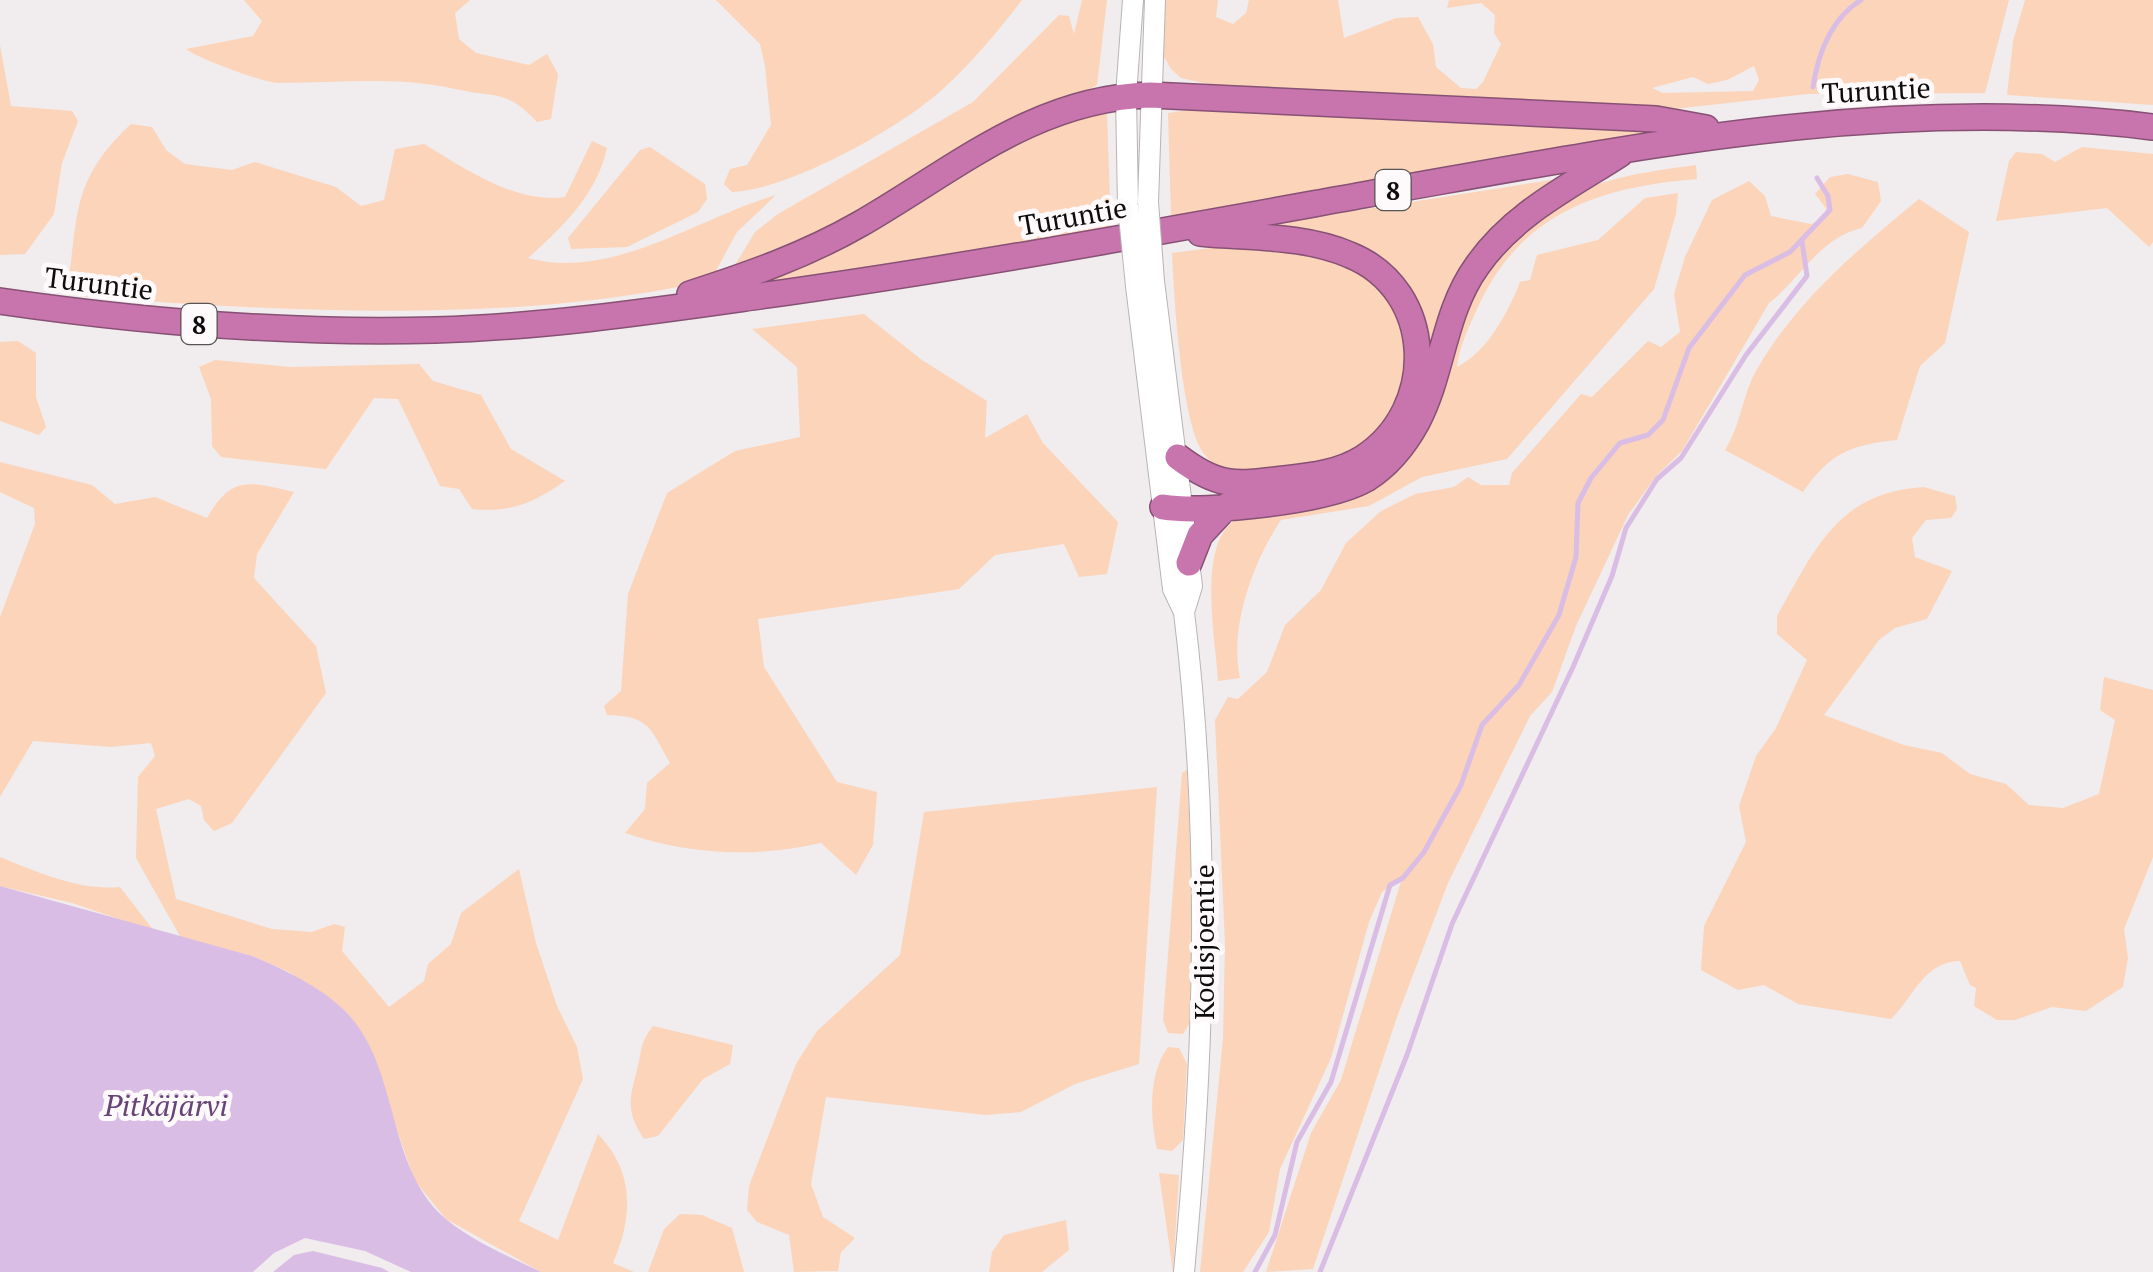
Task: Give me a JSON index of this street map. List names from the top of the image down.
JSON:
{
  "streets": {
    "highway": ["Turuntie", "8"],
    "street": ["Kodisjoentie"]
  },
  "water": ["Pitkäjärvi"]
}
